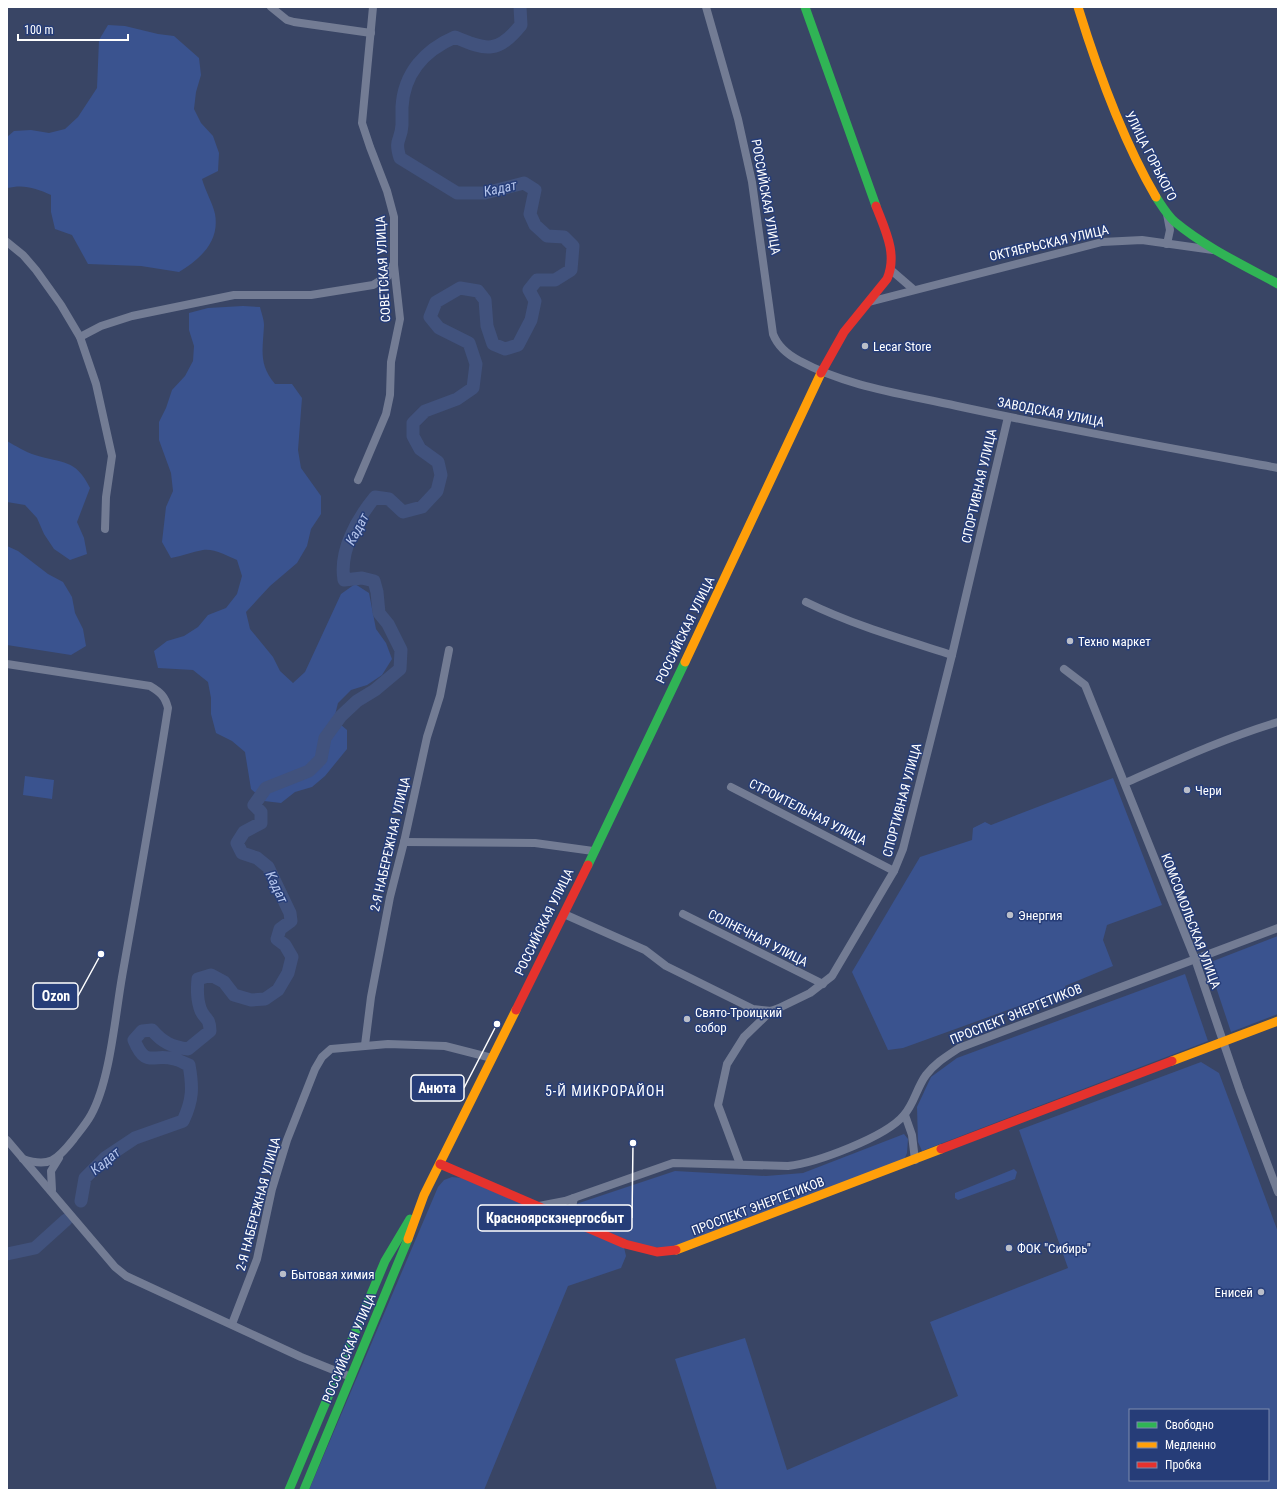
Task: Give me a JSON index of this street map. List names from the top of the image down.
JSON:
{
  "streets": {
    "street": [
      "УЛИЦА ГОРЬКОГО",
      "РОССИЙСКАЯ УЛИЦА",
      "ОКТЯБРЬСКАЯ УЛИЦА",
      "СОВЕТСКАЯ УЛИЦА",
      "ЗАВОДСКАЯ УЛИЦА",
      "СПОРТИВНАЯ УЛИЦА",
      "СТРОИТЕЛЬНАЯ УЛИЦА",
      "2-Я НАБЕРЕЖНАЯ УЛИЦА",
      "КОМСОМОЛЬСКАЯ УЛИЦА",
      "СОЛНЕЧНАЯ УЛИЦА",
      "ПРОСПЕКТ ЭНЕРГЕТИКОВ"
    ]
  },
  "crossings": [
    ["УЛИЦА ГОРЬКОГО", "ОКТЯБРЬСКАЯ УЛИЦА"],
    ["РОССИЙСКАЯ УЛИЦА", "ОКТЯБРЬСКАЯ УЛИЦА"],
    ["РОССИЙСКАЯ УЛИЦА", "ЗАВОДСКАЯ УЛИЦА"],
    ["РОССИЙСКАЯ УЛИЦА", "ПРОСПЕКТ ЭНЕРГЕТИКОВ"],
    ["ЗАВОДСКАЯ УЛИЦА", "СПОРТИВНАЯ УЛИЦА"],
    ["СПОРТИВНАЯ УЛИЦА", "СТРОИТЕЛЬНАЯ УЛИЦА"],
    ["СПОРТИВНАЯ УЛИЦА", "СОЛНЕЧНАЯ УЛИЦА"],
    ["КОМСОМОЛЬСКАЯ УЛИЦА", "ПРОСПЕКТ ЭНЕРГЕТИКОВ"]
  ],
  "districts": ["5-Й МИКРОРАЙОН"],
  "water": ["Кадат"],
  "places": [
    "Lecar Store",
    "Техно маркет",
    "Чери",
    "Энергия",
    "Ozon",
    "Свято-Троицкий собор",
    "Анюта",
    "Красноярскэнергосбыт",
    "ФОК \"Сибирь\"",
    "Бытовая химия",
    "Енисей"
  ],
  "legend": ["Свободно", "Медленно", "Пробка"],
  "scale_bar": "100 m"
}
